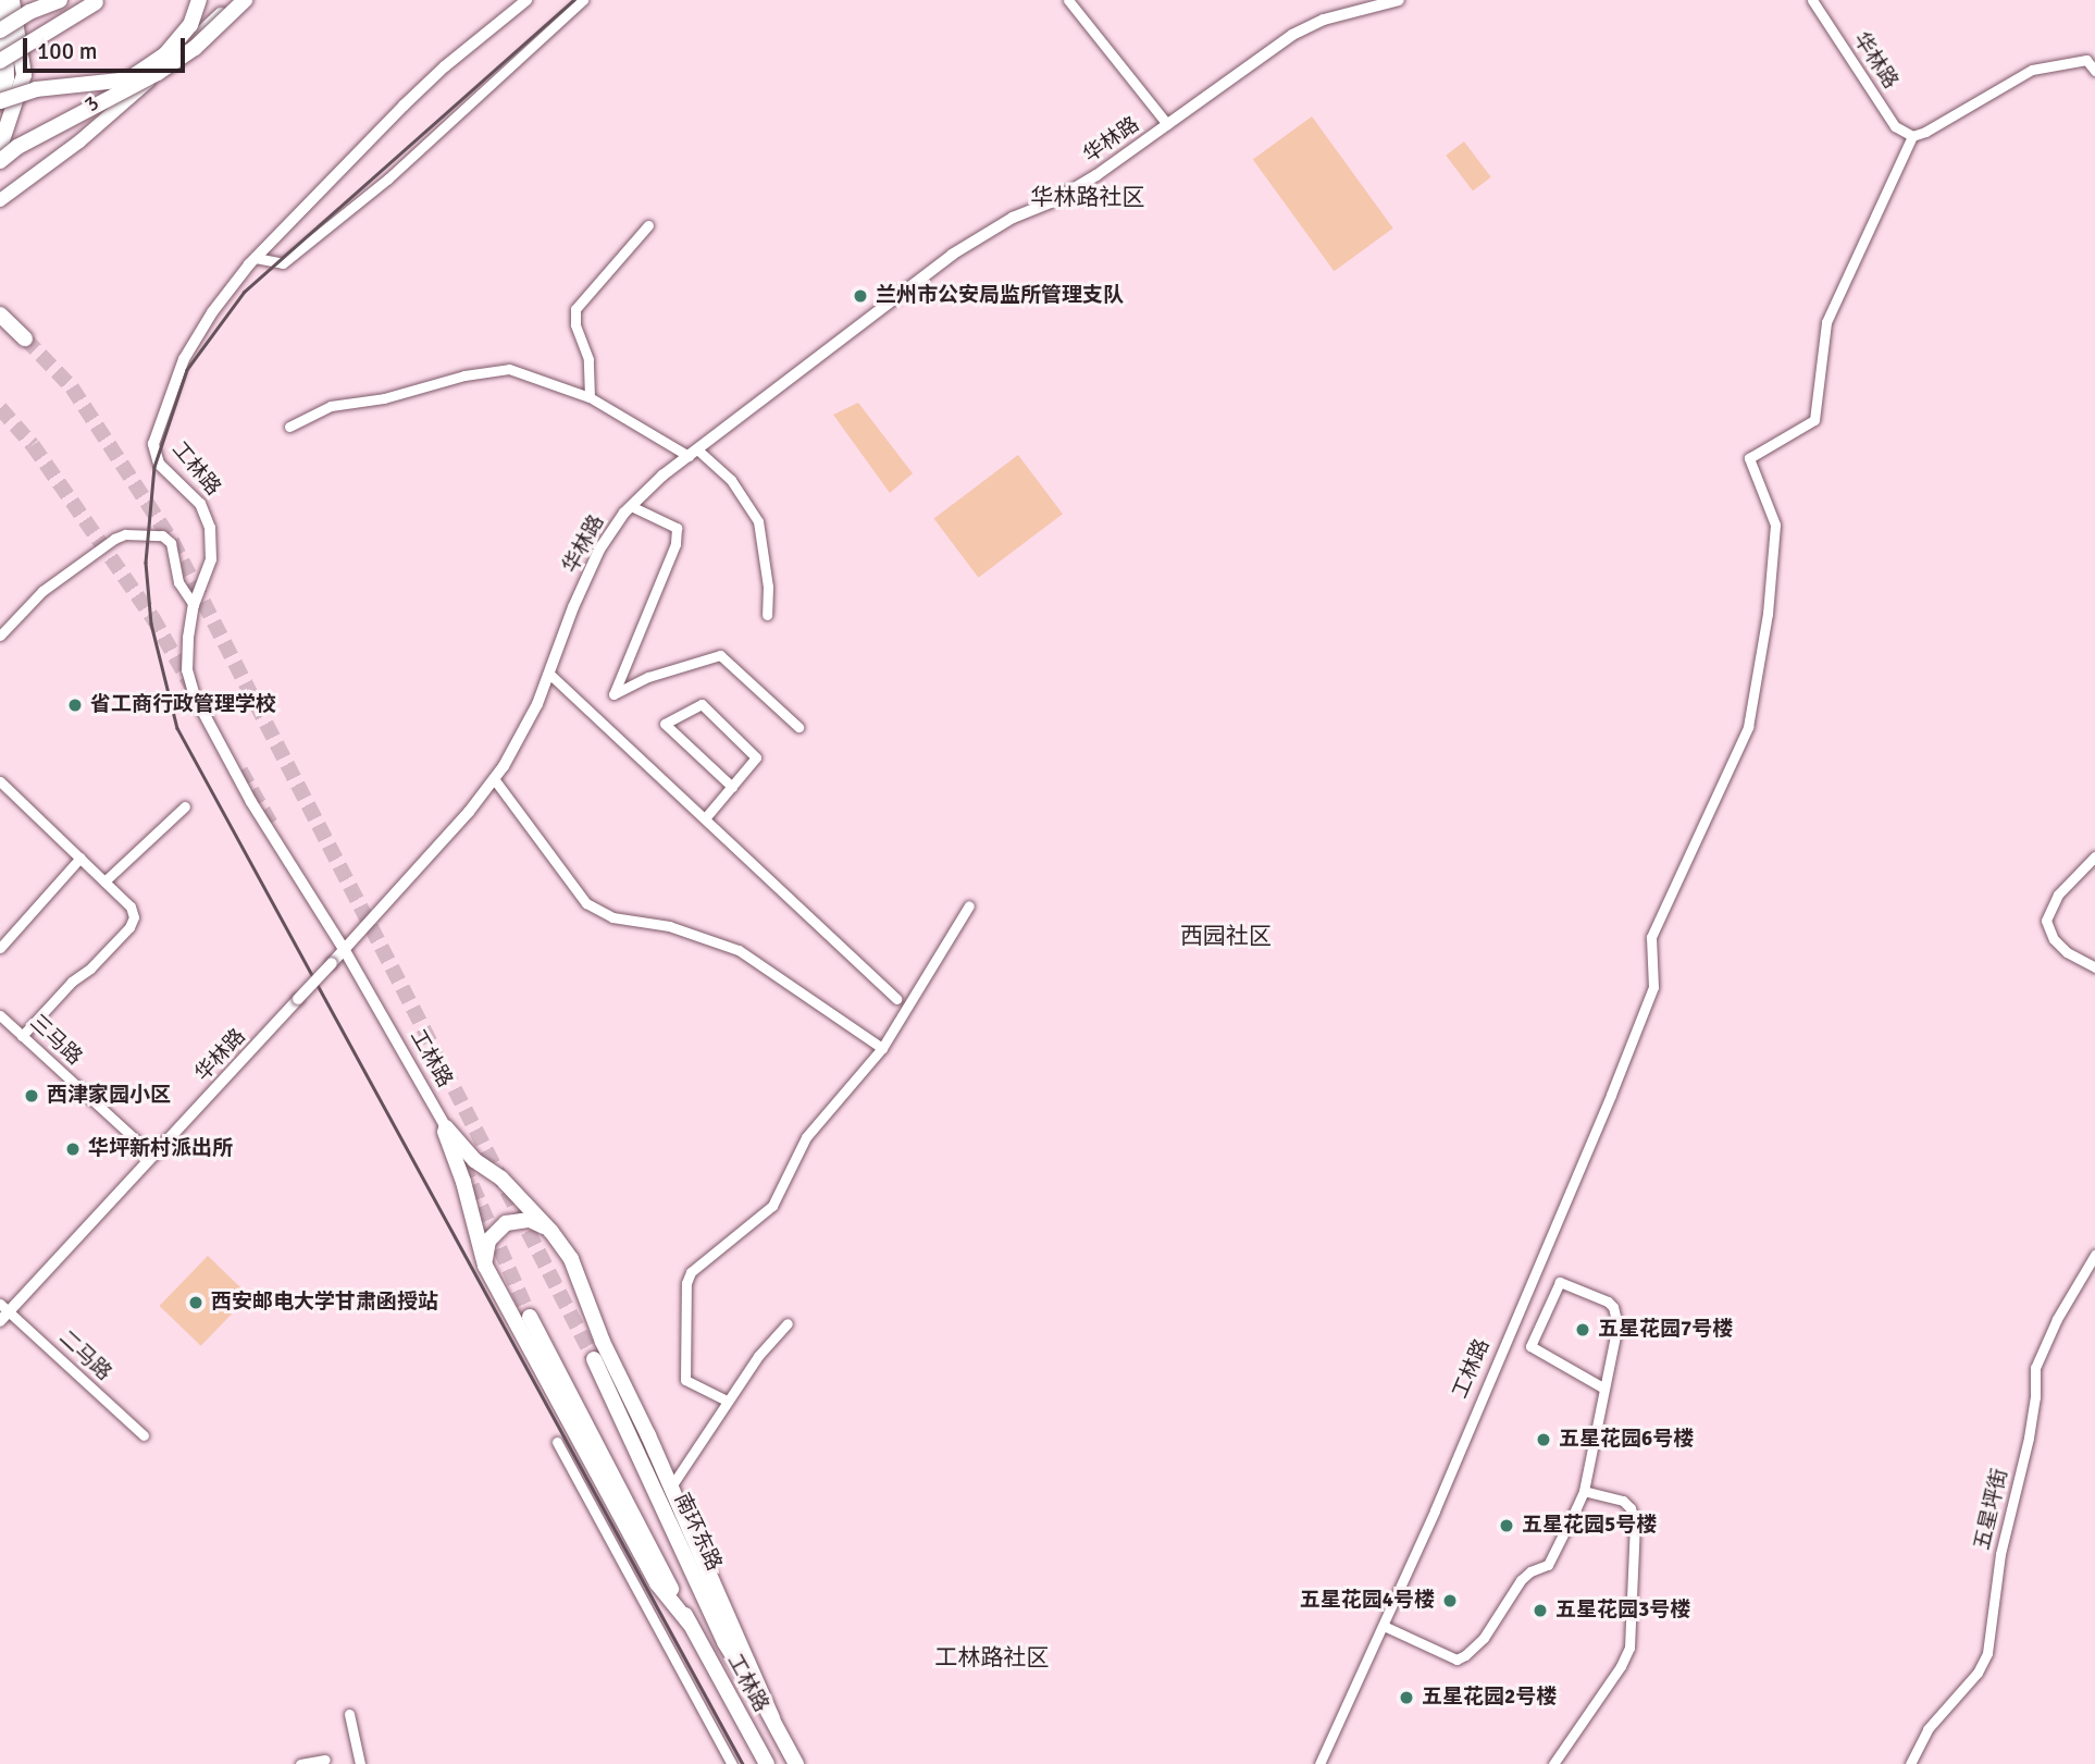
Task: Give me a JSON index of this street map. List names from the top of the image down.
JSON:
{
  "streets": {
    "highway": ["工林路", "南环东路"],
    "main road": ["3"],
    "street": [
      "华林路",
      "三马路",
      "二马路",
      "五星坪街"
    ]
  },
  "crossings": [
    ["华林路", "工林路"],
    ["华林路", "三马路"],
    ["华林路", "二马路"],
    ["工林路", "南环东路"]
  ],
  "districts": ["华林路社区", "西园社区", "工林路社区"],
  "places": [
    "兰州市公安局监所管理支队",
    "省工商行政管理学校",
    "西津家园小区",
    "华坪新村派出所",
    "西安邮电大学甘肃函授站",
    "五星花园7号楼",
    "五星花园6号楼",
    "五星花园5号楼",
    "五星花园4号楼",
    "五星花园3号楼",
    "五星花园2号楼"
  ],
  "scale_bar": "100 m"
}
